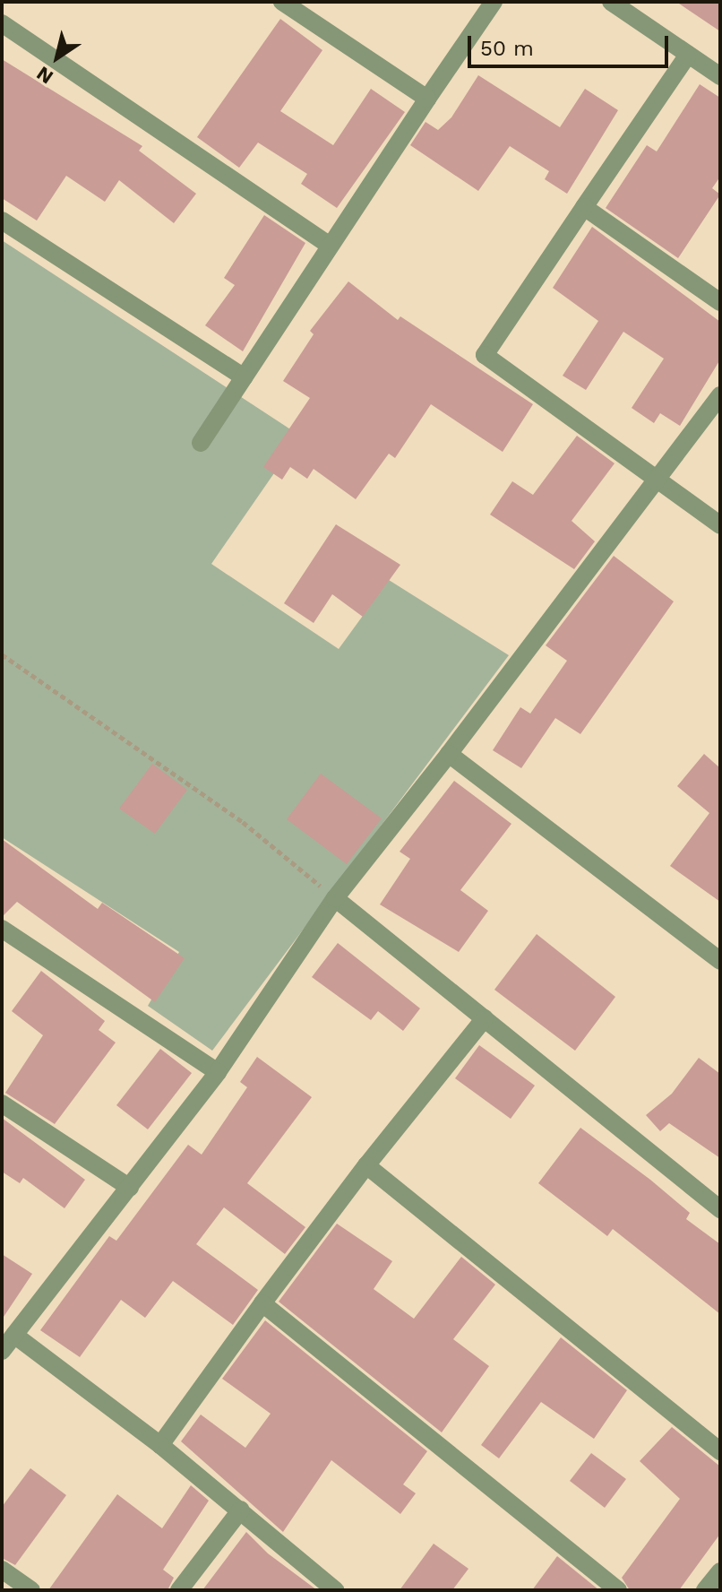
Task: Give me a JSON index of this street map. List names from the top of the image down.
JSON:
{
  "scale_bar": "50 m",
  "north": "bottom left"
}
